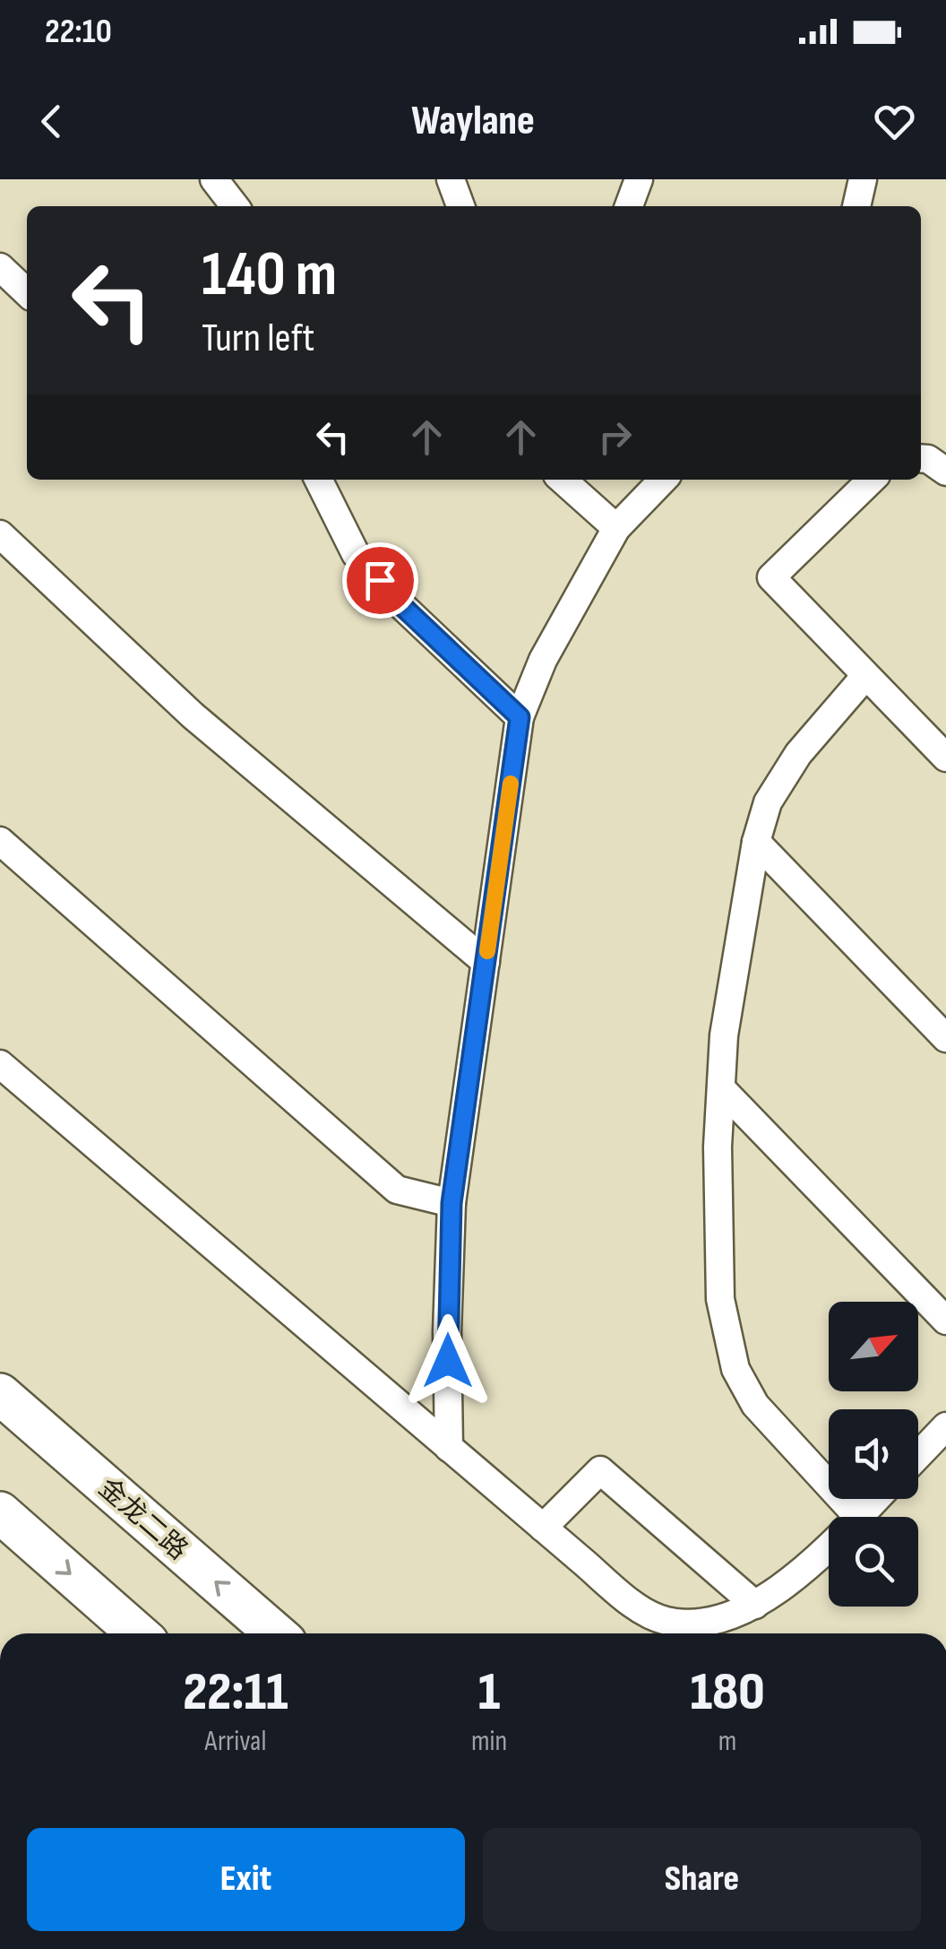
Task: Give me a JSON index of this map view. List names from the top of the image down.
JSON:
{
  "streets": {
    "main road": ["金龙二路"]
  },
  "north": "top right",
  "page": {
    "status": "22:10",
    "header": "Waylane",
    "turn": ["140 m", "Turn left"],
    "eta": [
      "22:11",
      "Arrival",
      "1",
      "min",
      "180",
      "m"
    ],
    "buttons": ["Exit", "Share"]
  }
}
